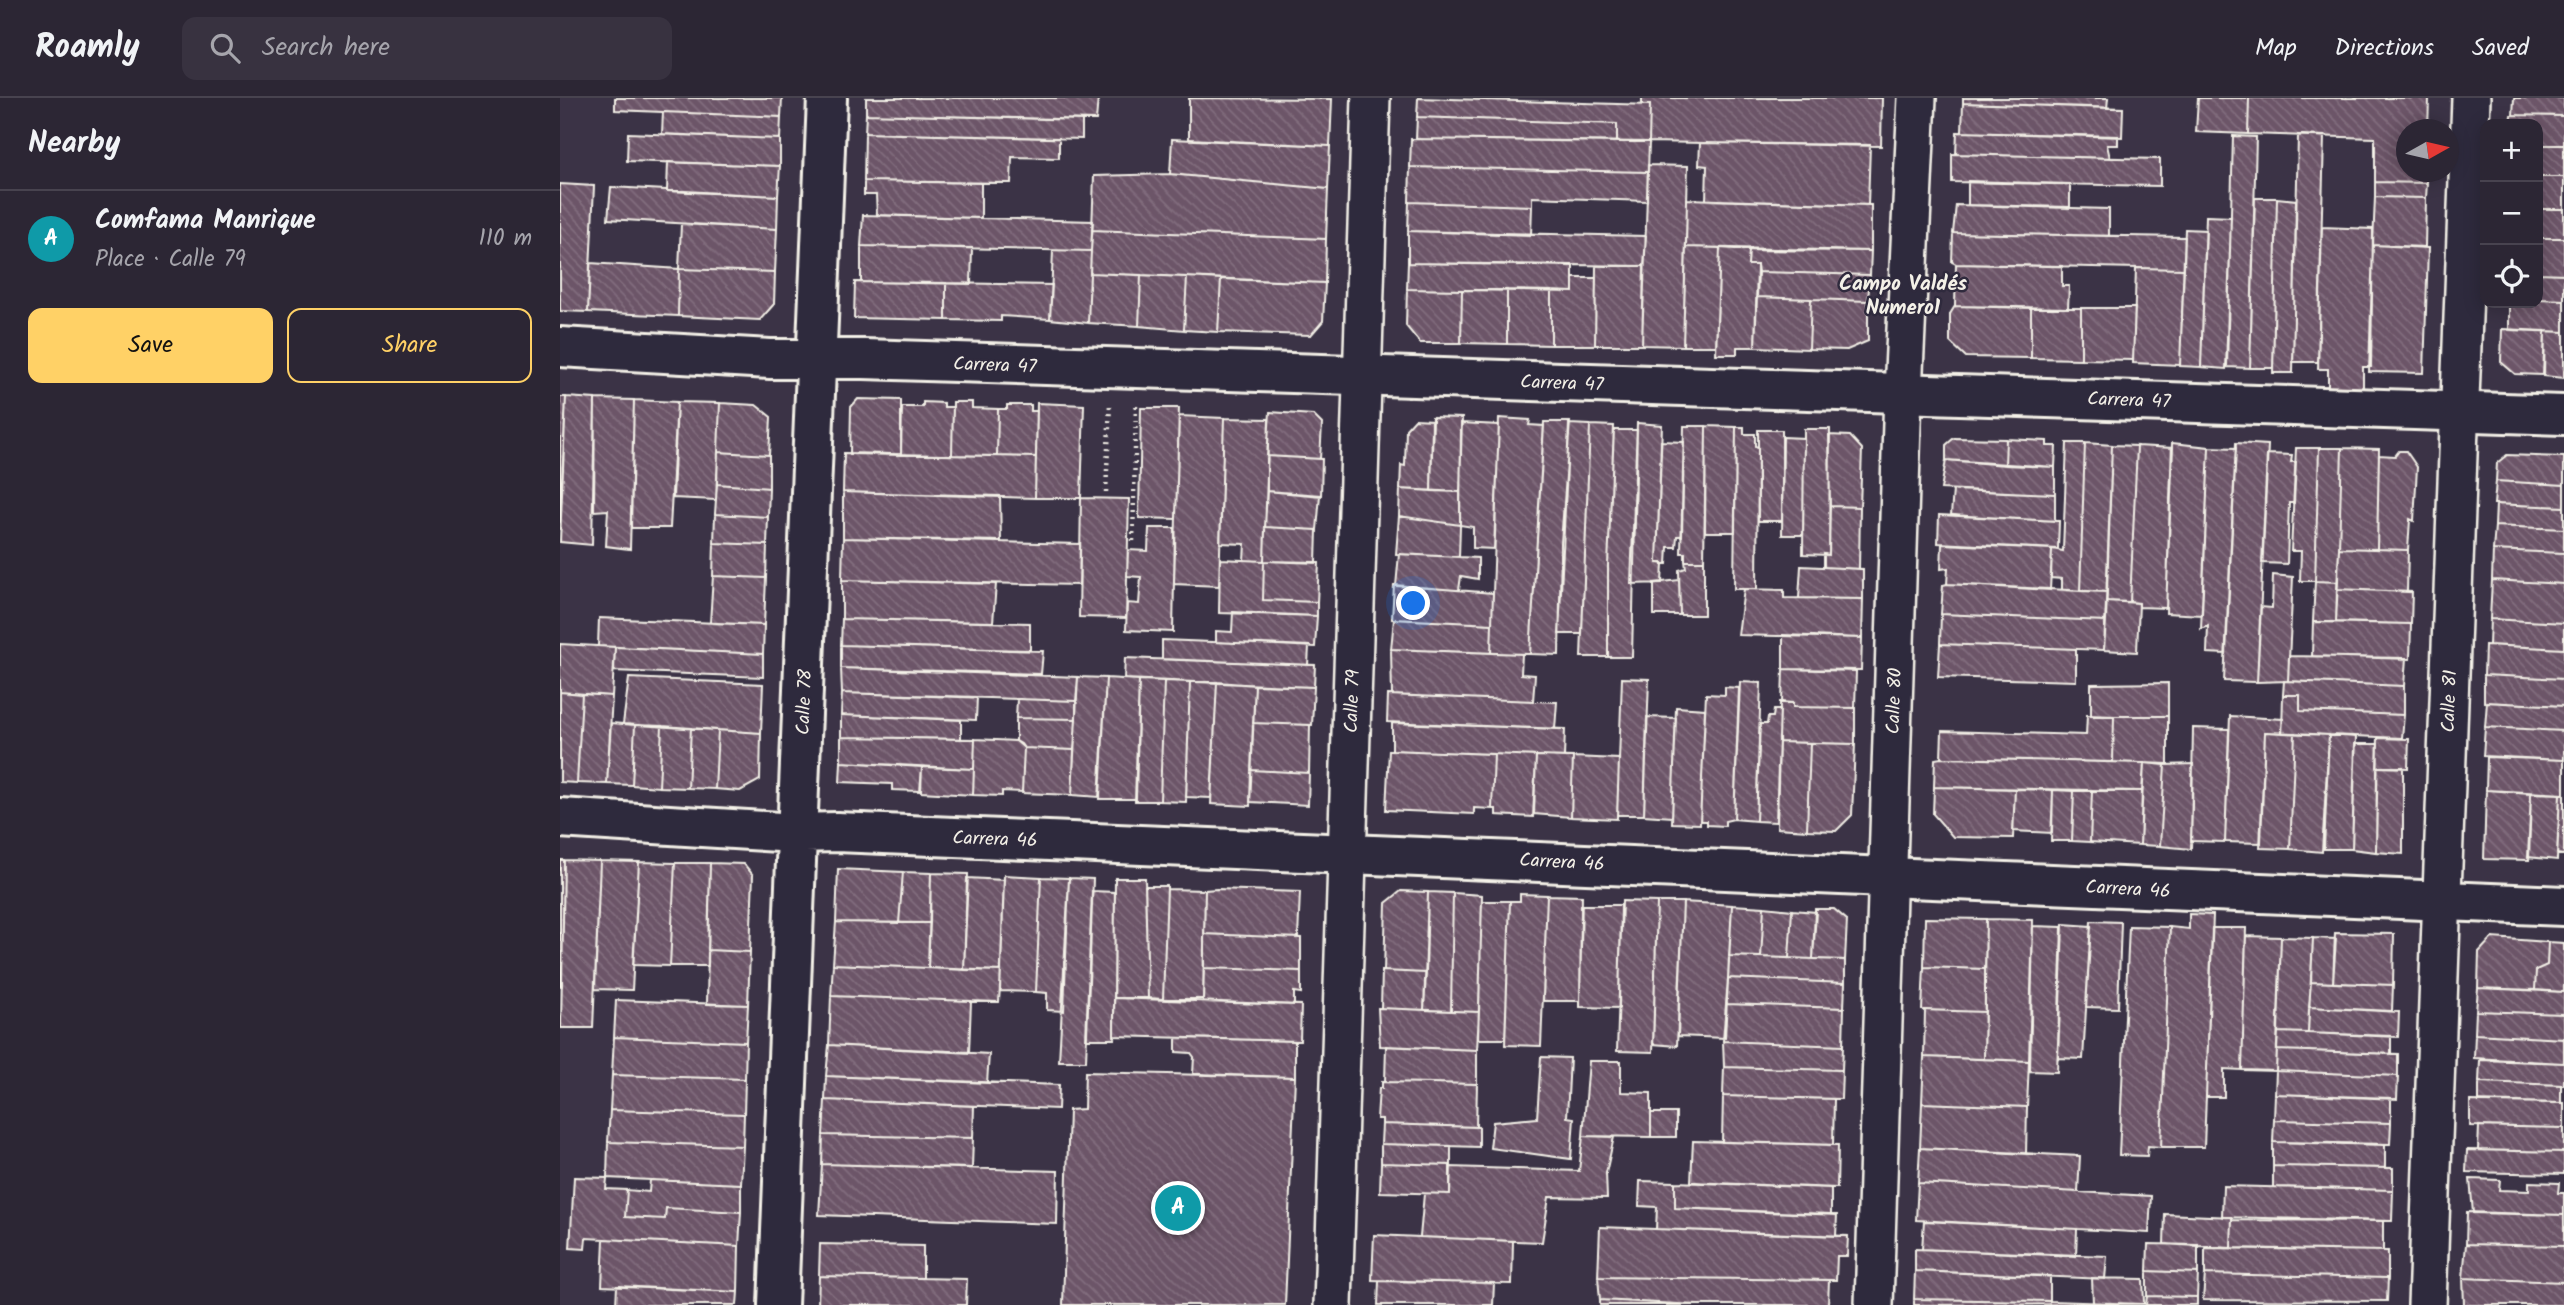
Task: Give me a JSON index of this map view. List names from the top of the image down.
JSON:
{
  "streets": {
    "street": [
      "Carrera 47",
      "Calle 79",
      "Calle 80",
      "Calle 81",
      "Calle 78",
      "Carrera 46"
    ]
  },
  "crossings": [
    ["Carrera 47", "Calle 79"],
    ["Carrera 47", "Calle 80"],
    ["Carrera 47", "Calle 81"],
    ["Carrera 47", "Calle 78"],
    ["Calle 79", "Carrera 46"],
    ["Calle 80", "Carrera 46"],
    ["Calle 81", "Carrera 46"],
    ["Calle 78", "Carrera 46"]
  ],
  "districts": ["Campo Valdés Numero1"],
  "north": "right",
  "page": {
    "header": "Roamly",
    "search": "Search here",
    "nav": ["Map", "Directions", "Saved"],
    "heading": "Nearby",
    "map_buttons": ["+", "−"],
    "list": [
      {
        "mark": "A",
        "name": "Comfama Manrique",
        "note": "Place · Calle 79",
        "value": "110 m"
      }
    ],
    "buttons": ["Save", "Share"],
    "pins": "A"
  }
}
